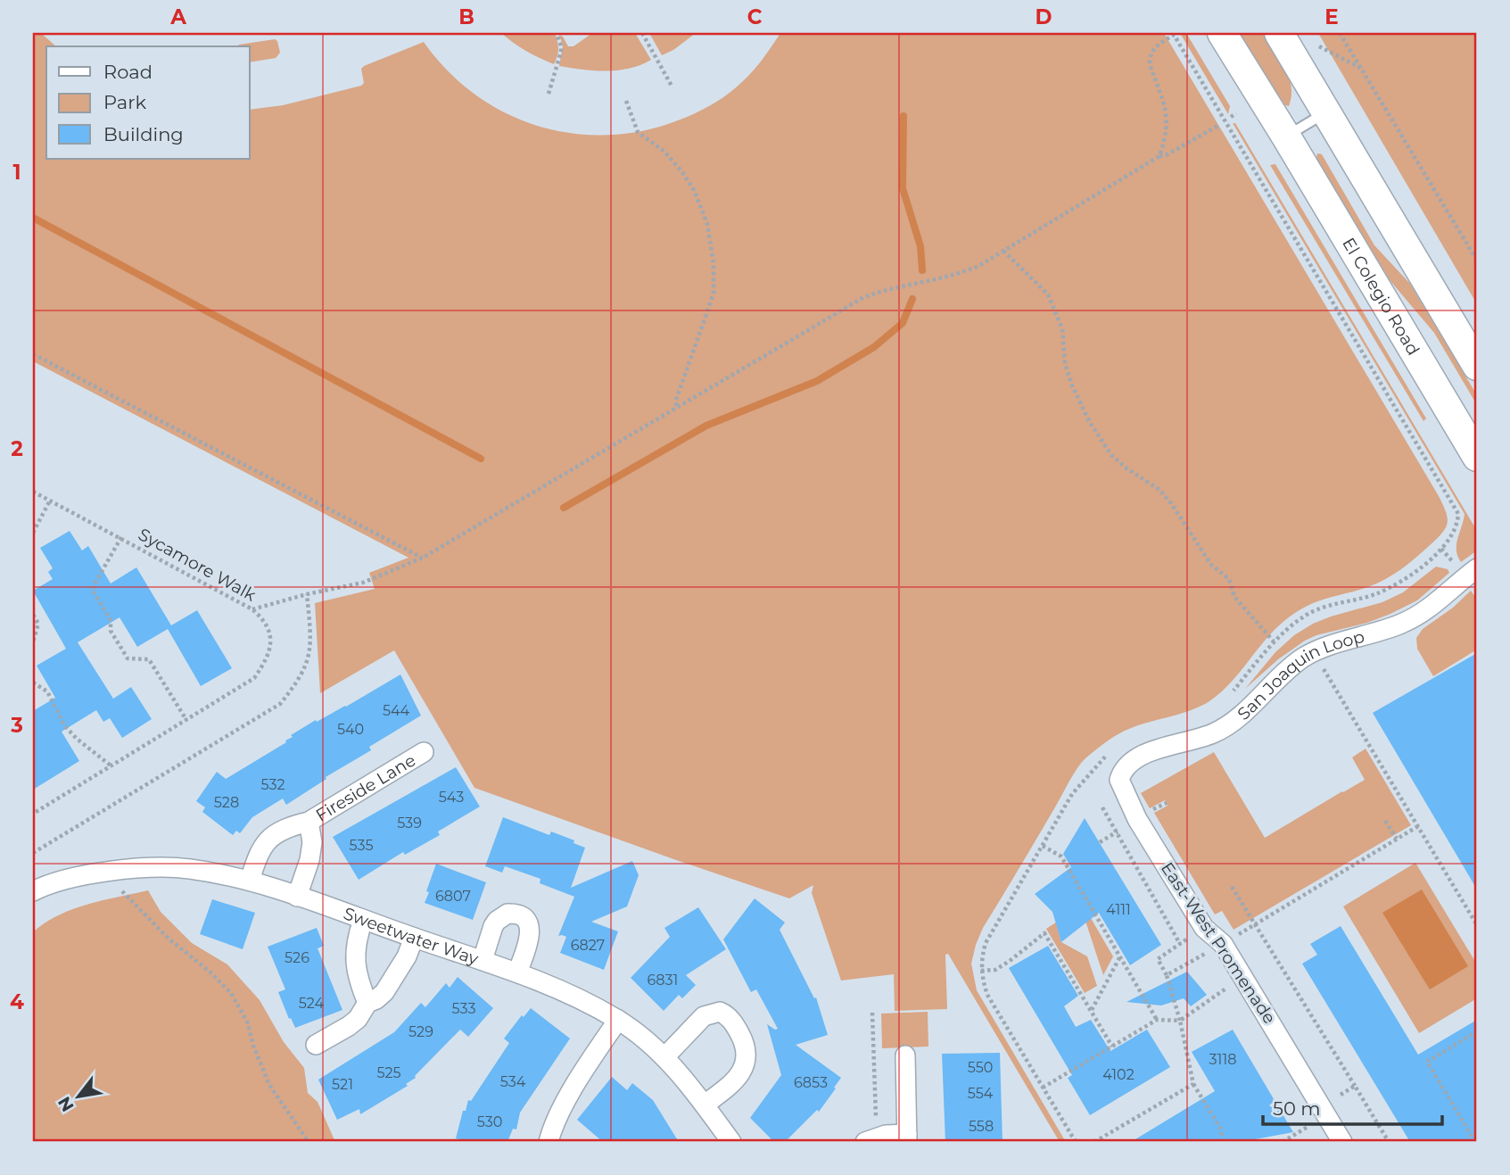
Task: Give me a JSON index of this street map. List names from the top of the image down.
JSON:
{
  "streets": {
    "main road": ["El Colegio Road"],
    "street": [
      "San Joaquin Loop",
      "Fireside Lane",
      "Sweetwater Way",
      "East-West Promenade"
    ],
    "path": ["Sycamore Walk"]
  },
  "crossings": [
    ["San Joaquin Loop", "East-West Promenade"],
    ["Fireside Lane", "Sweetwater Way"]
  ],
  "house_numbers": [
    "544",
    "540",
    "532",
    "543",
    "528",
    "539",
    "535",
    "6807",
    "4111",
    "6827",
    "526",
    "6831",
    "524",
    "533",
    "529",
    "3118",
    "550",
    "525",
    "4102",
    "534",
    "6853",
    "521",
    "554",
    "530",
    "558"
  ],
  "legend": ["Road", "Park", "Building"],
  "scale_bar": "50 m",
  "north": "bottom left",
  "grid": {
    "columns": [
      "A",
      "B",
      "C",
      "D",
      "E"
    ],
    "rows": [
      "1",
      "2",
      "3",
      "4"
    ]
  }
}
